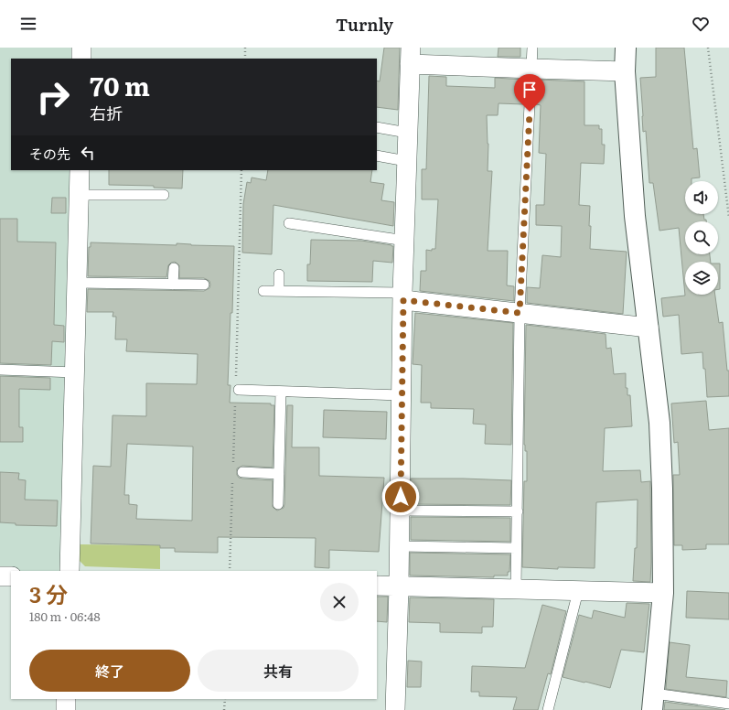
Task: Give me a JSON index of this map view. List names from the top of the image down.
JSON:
{
  "page": {
    "header": "Turnly",
    "turn": ["70 m", "右折"],
    "then": "その先",
    "heading": ["3 分", "180 m · 06:48"],
    "buttons": ["終了", "共有"]
  }
}
